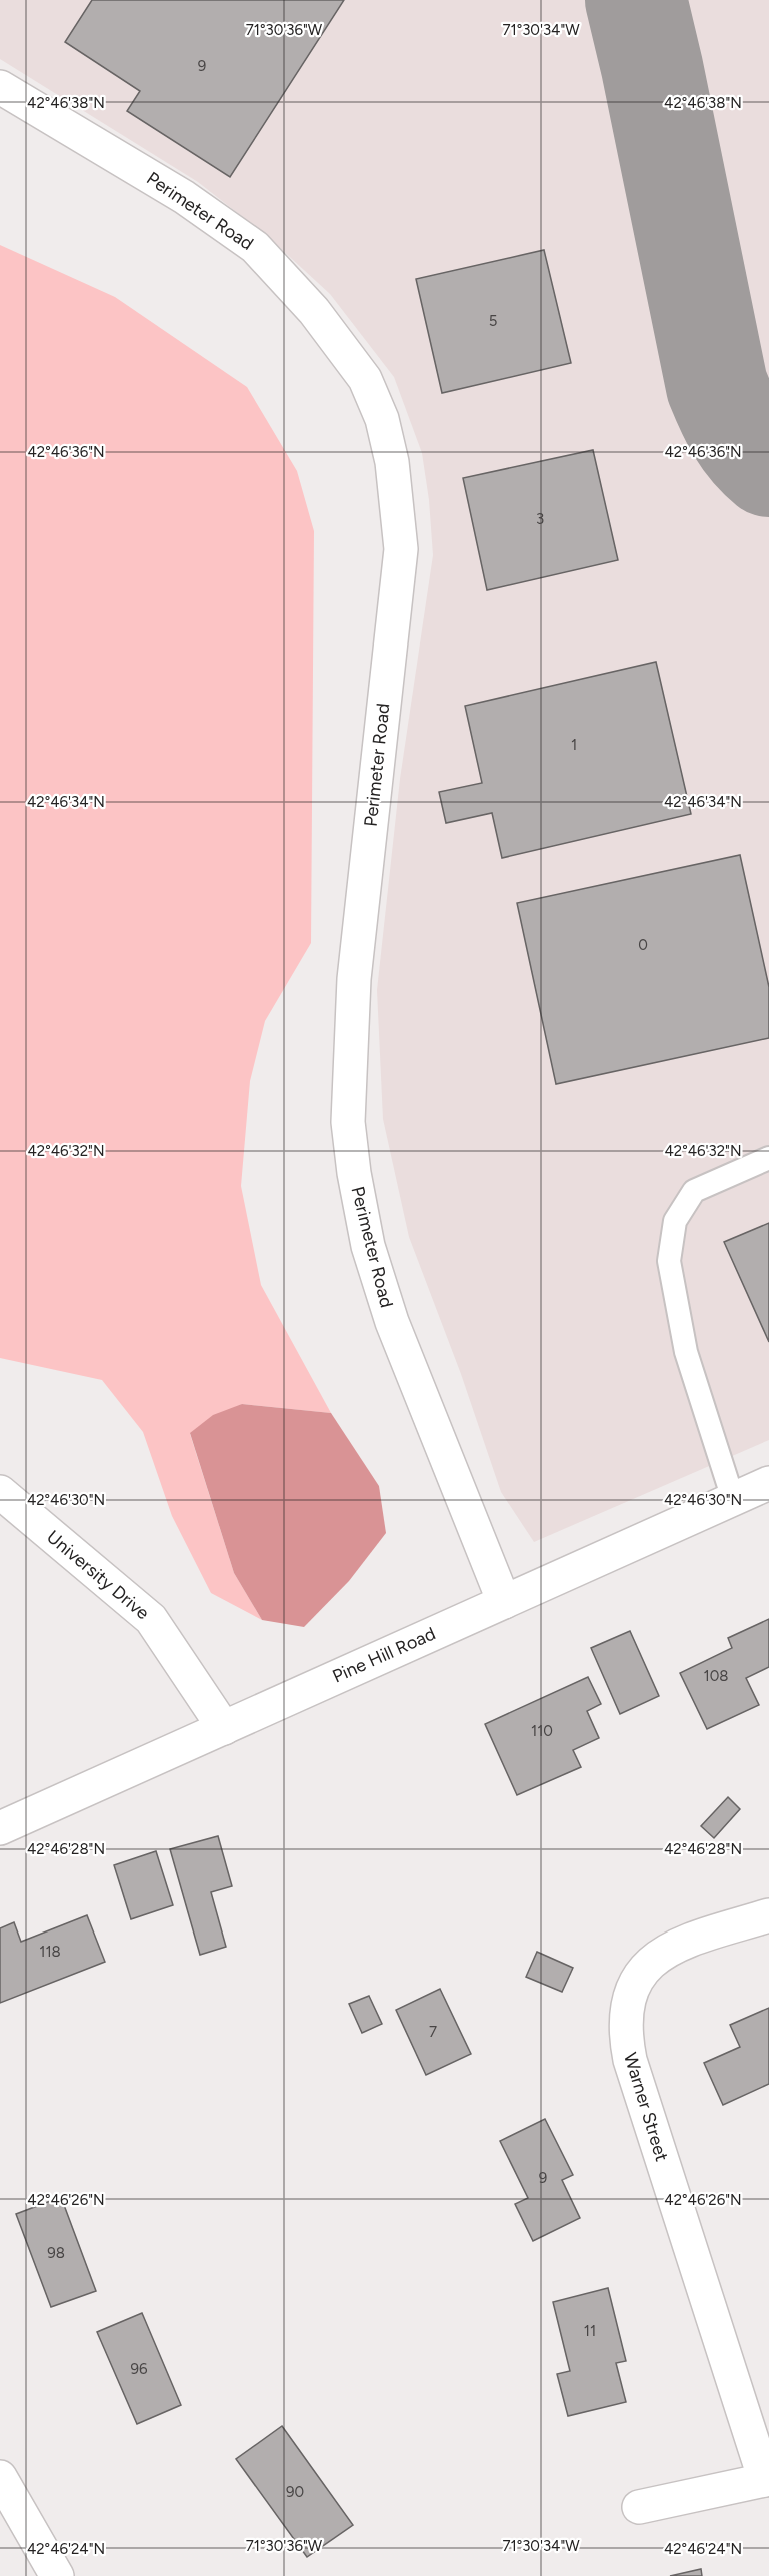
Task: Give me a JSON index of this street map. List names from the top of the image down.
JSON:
{
  "streets": {
    "street": [
      "Perimeter Road",
      "University Drive",
      "Pine Hill Road",
      "Warner Street"
    ]
  },
  "crossings": [
    ["Perimeter Road", "Pine Hill Road"],
    ["University Drive", "Pine Hill Road"]
  ],
  "house_numbers": [
    "9",
    "5",
    "3",
    "1",
    "0",
    "108",
    "110",
    "118",
    "7",
    "9",
    "98",
    "11",
    "96",
    "90"
  ],
  "coordinates": [
    "71°30'36\"W",
    "71°30'34\"W",
    "42°46'38\"N",
    "42°46'36\"N",
    "42°46'34\"N",
    "42°46'32\"N",
    "42°46'30\"N",
    "42°46'28\"N",
    "42°46'26\"N",
    "42°46'24\"N"
  ]
}
